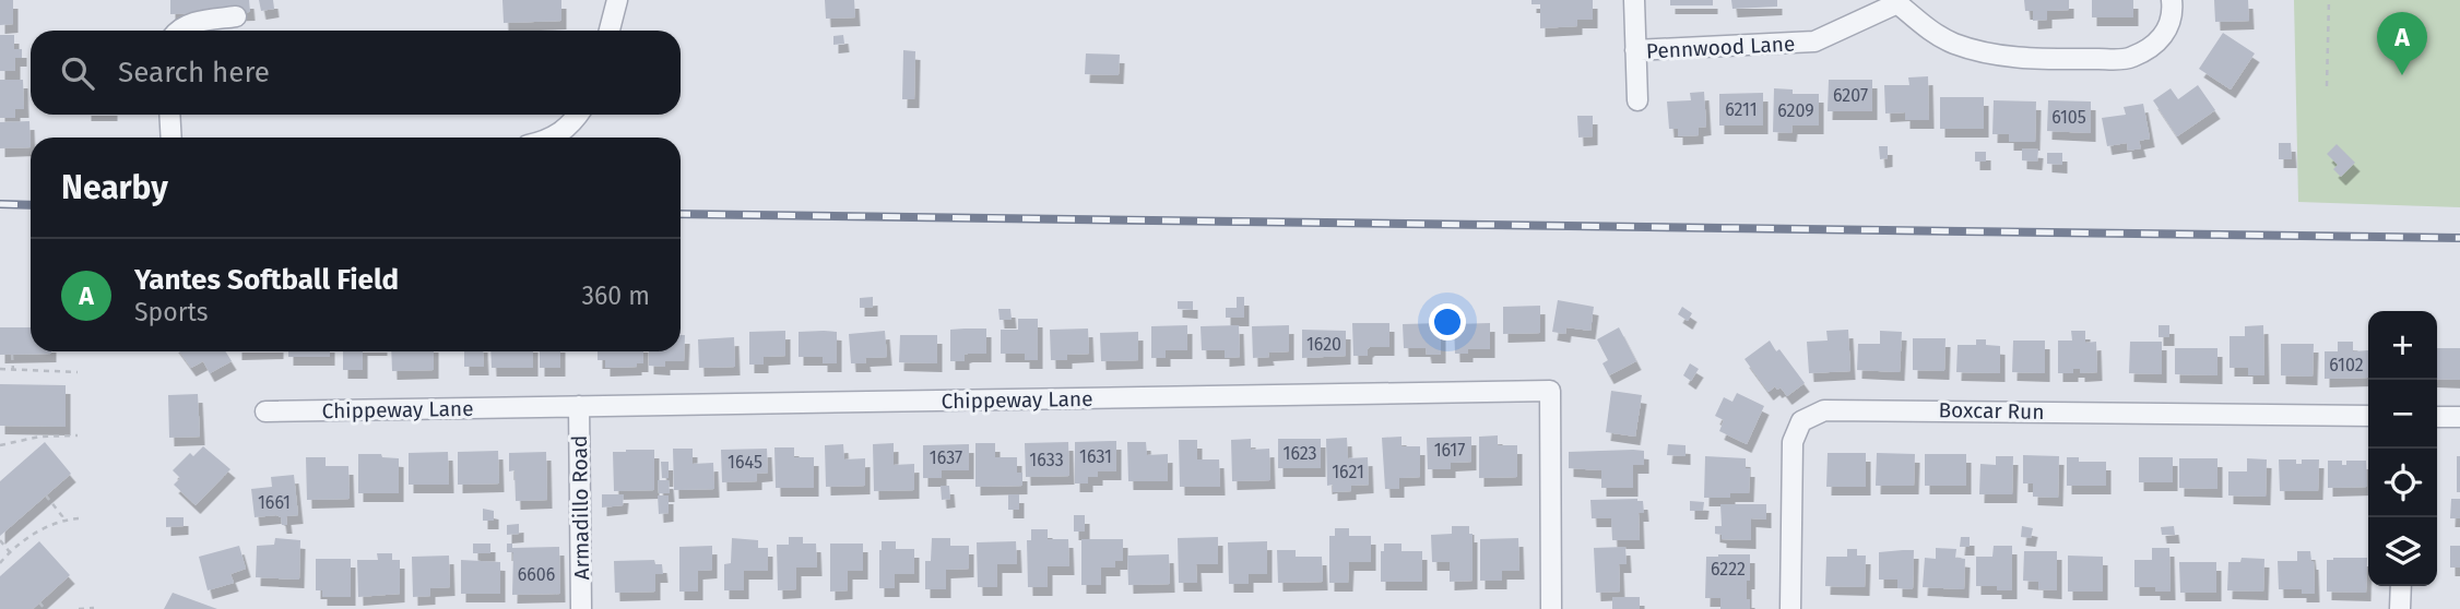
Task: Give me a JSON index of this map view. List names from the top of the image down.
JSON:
{
  "streets": {
    "street": [
      "Pennwood Lane",
      "Chippeway Lane",
      "Boxcar Run",
      "Armadillo Road"
    ]
  },
  "crossings": [
    ["Chippeway Lane", "Armadillo Road"]
  ],
  "house_numbers": [
    "6207",
    "6211",
    "6209",
    "6105",
    "1620",
    "6102",
    "1617",
    "1623",
    "1631",
    "1637",
    "1633",
    "1645",
    "1621",
    "1661",
    "6222",
    "6606"
  ],
  "page": {
    "pins": "A",
    "search": "Search here",
    "heading": "Nearby",
    "list": [
      {
        "mark": "A",
        "name": "Yantes Softball Field",
        "note": "Sports",
        "value": "360 m"
      }
    ],
    "map_buttons": ["+", "−"]
  }
}
